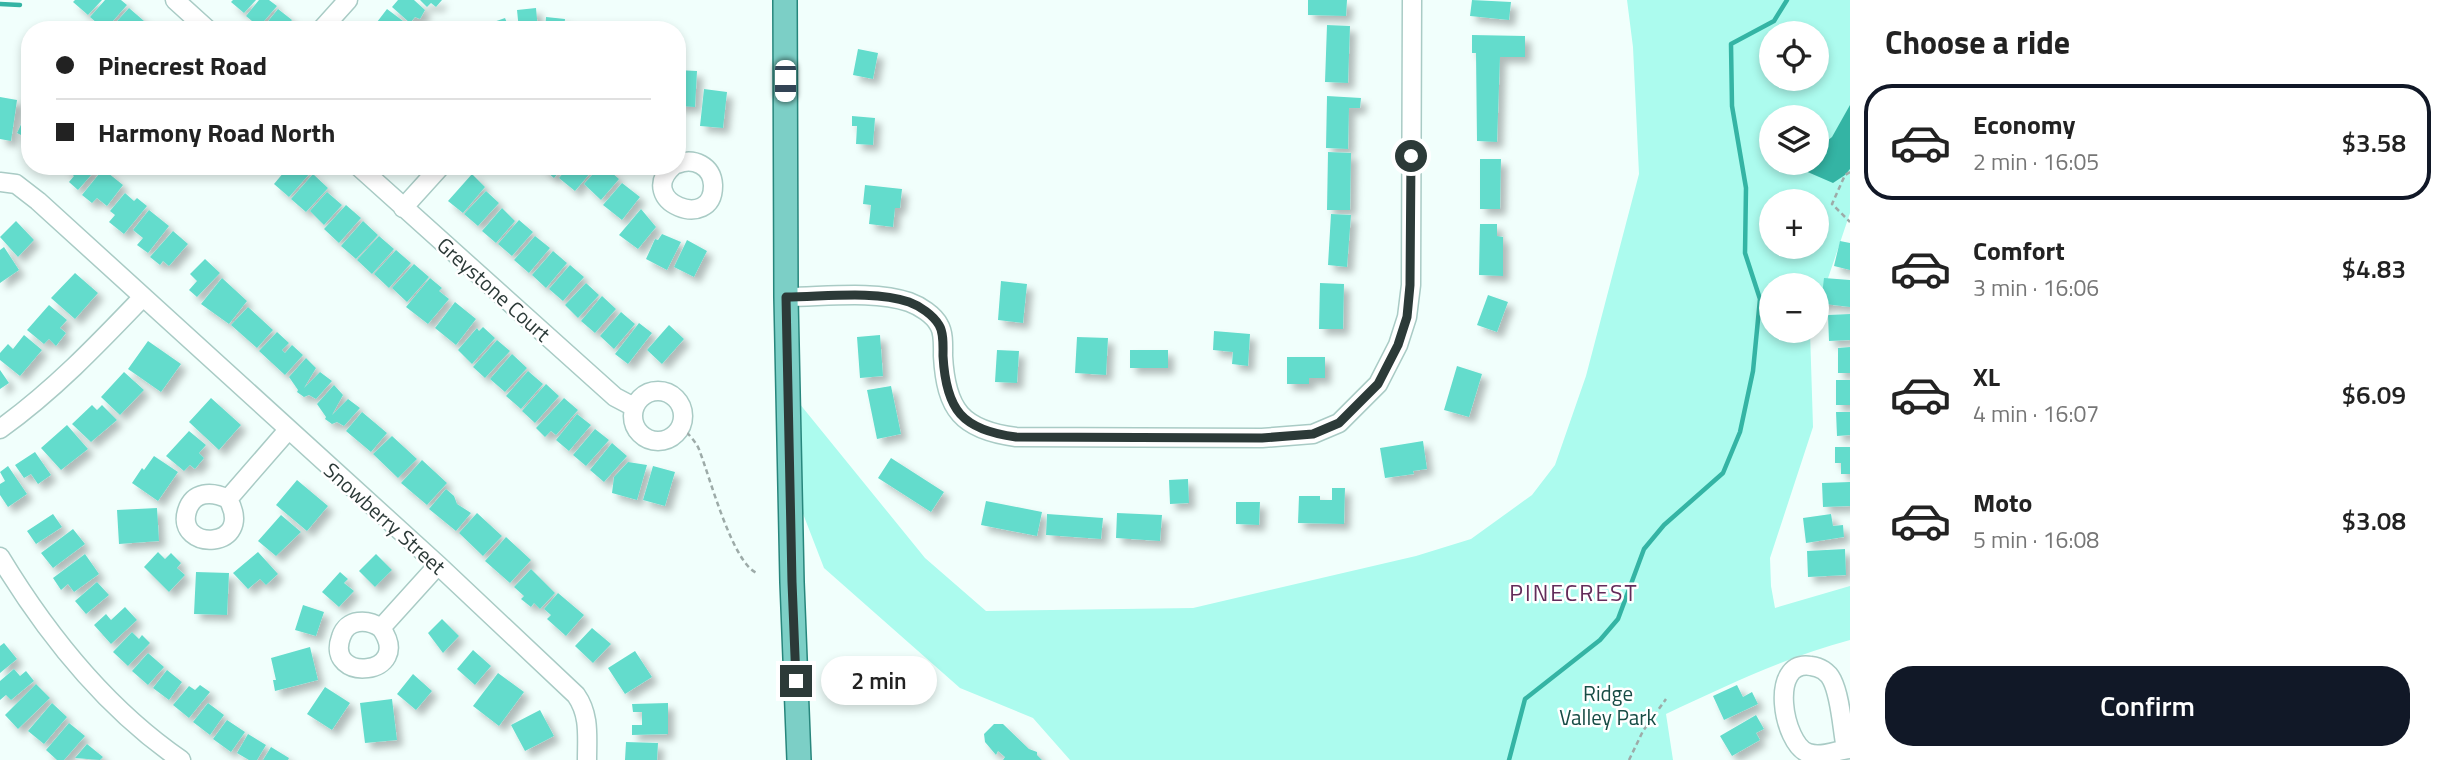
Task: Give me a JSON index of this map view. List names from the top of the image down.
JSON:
{
  "streets": {
    "street": ["Greystone Court", "Snowberry Street"]
  },
  "districts": ["PINECREST"],
  "parks": ["Ridge Valley Park"],
  "page": {
    "heading": "Choose a ride",
    "map_buttons": ["+", "−"],
    "banner": ["Pinecrest Road", "Harmony Road North"],
    "list": [
      {
        "name": "Economy",
        "note": "2 min · 16:05",
        "value": "$3.58"
      },
      {
        "name": "Comfort",
        "note": "3 min · 16:06",
        "value": "$4.83"
      },
      {
        "name": "XL",
        "note": "4 min · 16:07",
        "value": "$6.09"
      },
      {
        "name": "Moto",
        "note": "5 min · 16:08",
        "value": "$3.08"
      }
    ],
    "buttons": "Confirm",
    "bubble": "2 min"
  }
}
